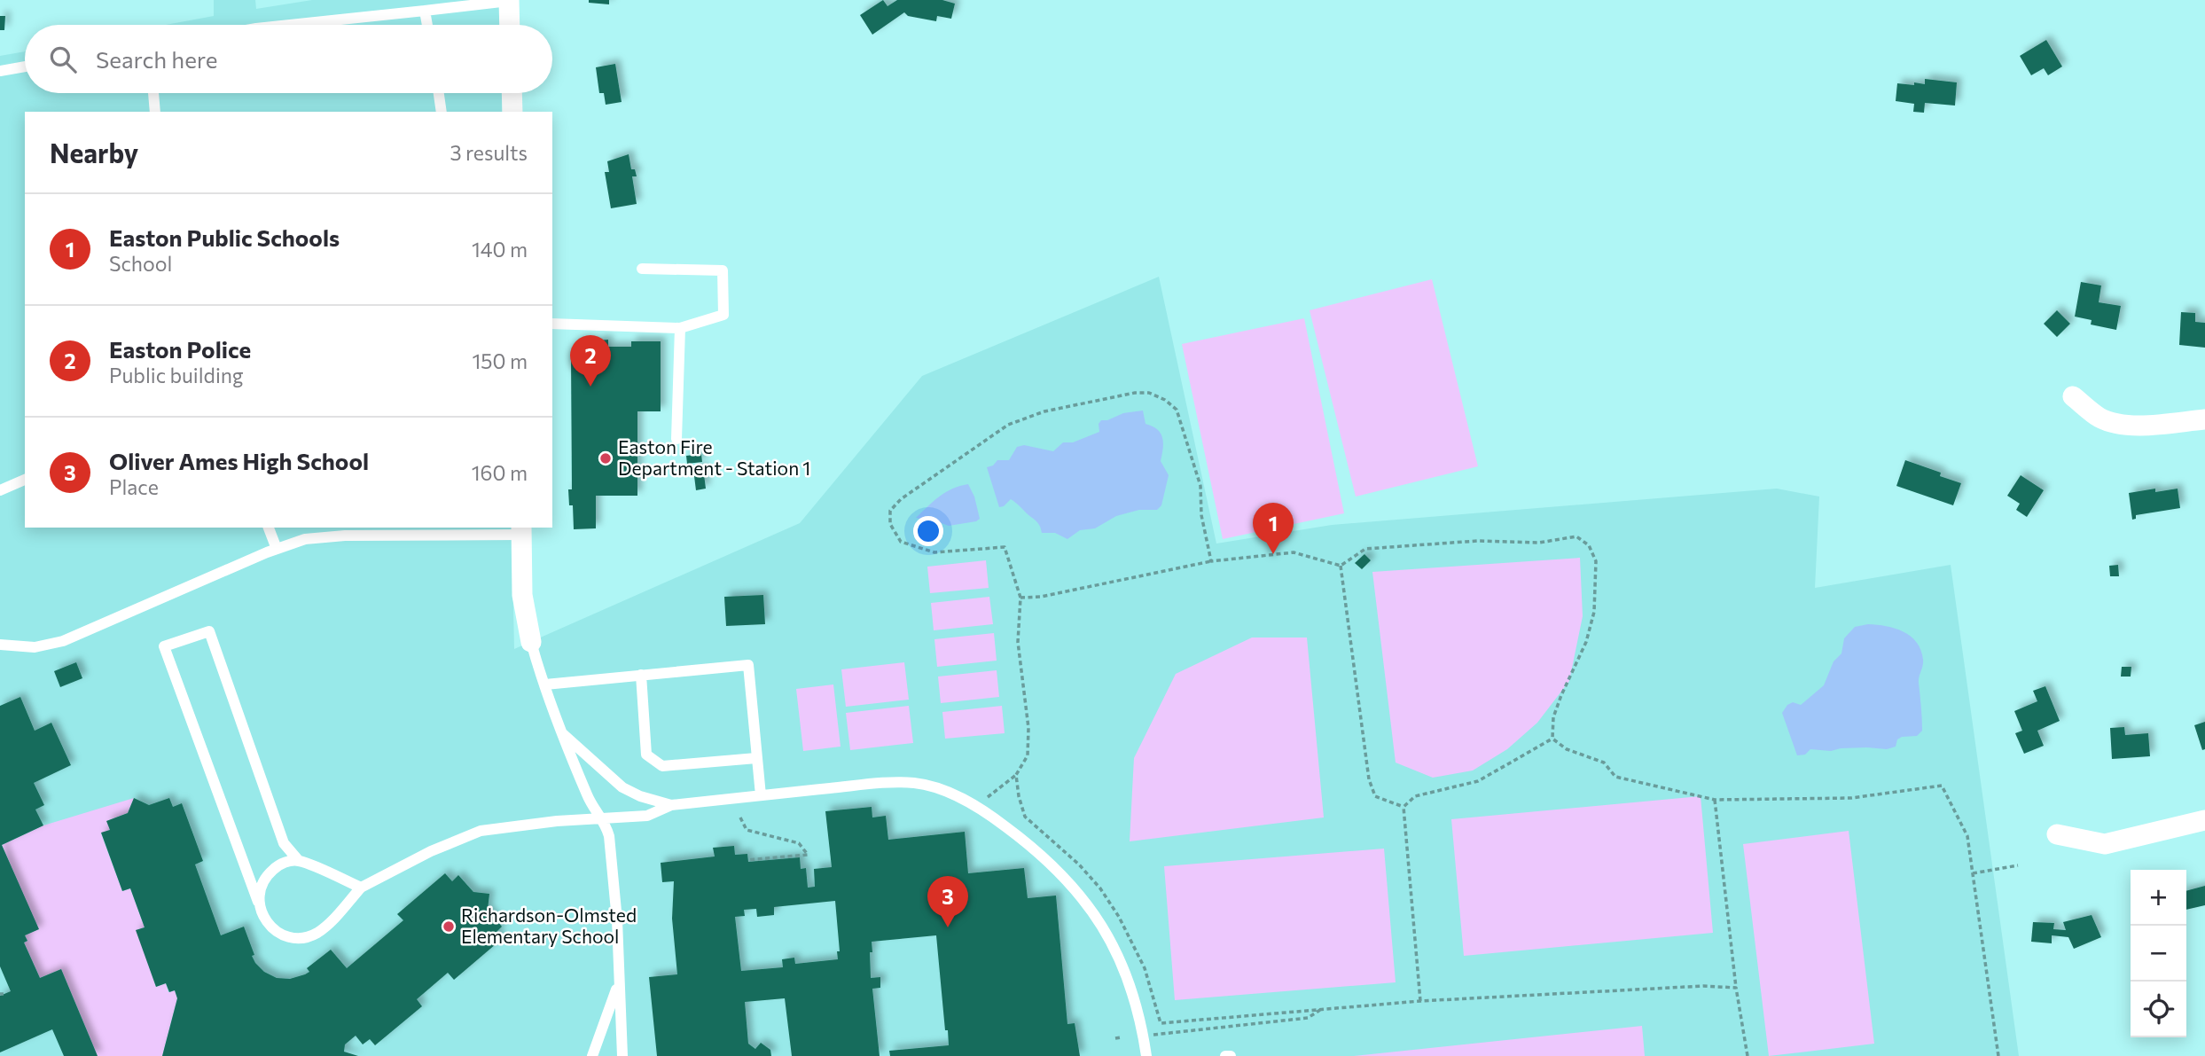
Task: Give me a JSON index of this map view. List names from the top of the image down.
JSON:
{
  "places": ["Easton Fire Department - Station 1", "Richardson-Olmsted Elementary School"],
  "page": {
    "search": "Search here",
    "heading": ["Nearby", "3 results"],
    "list": [
      {
        "mark": "1",
        "name": "Easton Public Schools",
        "note": "School",
        "value": "140 m"
      },
      {
        "mark": "2",
        "name": "Easton Police",
        "note": "Public building",
        "value": "150 m"
      },
      {
        "mark": "3",
        "name": "Oliver Ames High School",
        "note": "Place",
        "value": "160 m"
      }
    ],
    "pins": ["2", "1", "3"],
    "map_buttons": ["+", "−"]
  }
}
